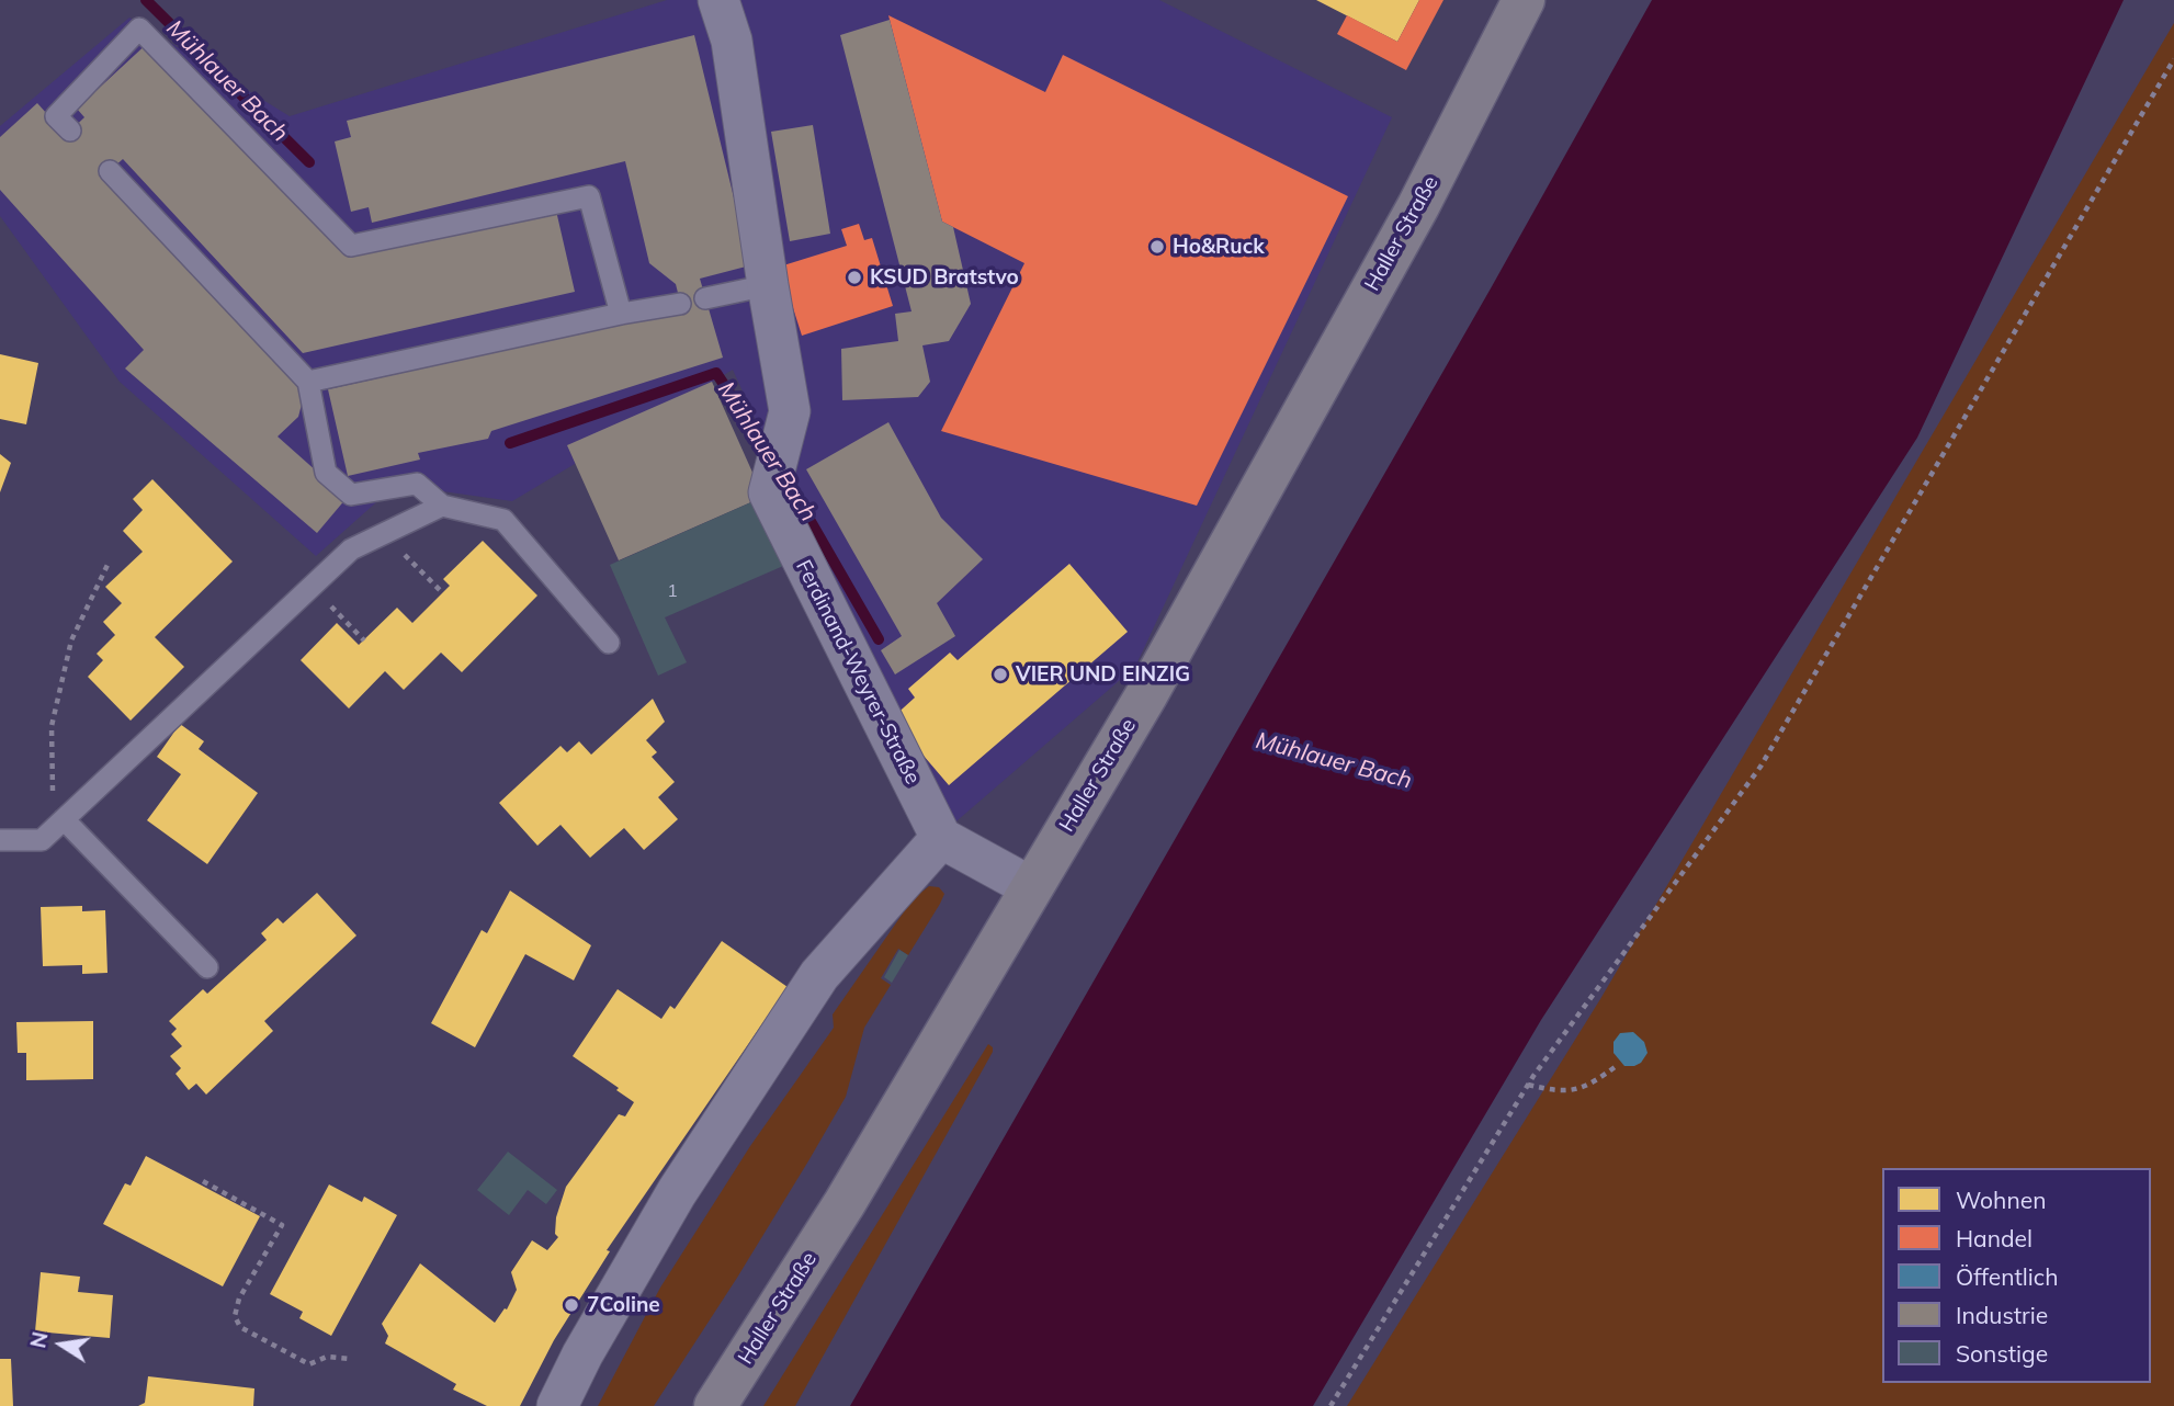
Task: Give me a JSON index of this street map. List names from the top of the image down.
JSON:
{
  "streets": {
    "main road": ["Haller Straße"],
    "street": ["Ferdinand-Weyrer-Straße"]
  },
  "water": ["Mühlauer Bach"],
  "places": [
    "Ho&Ruck",
    "KSUD Bratstvo",
    "VIER UND EINZIG",
    "7Coline"
  ],
  "house_numbers": ["1"],
  "legend": [
    "Wohnen",
    "Handel",
    "Öffentlich",
    "Industrie",
    "Sonstige"
  ],
  "north": "left"
}
